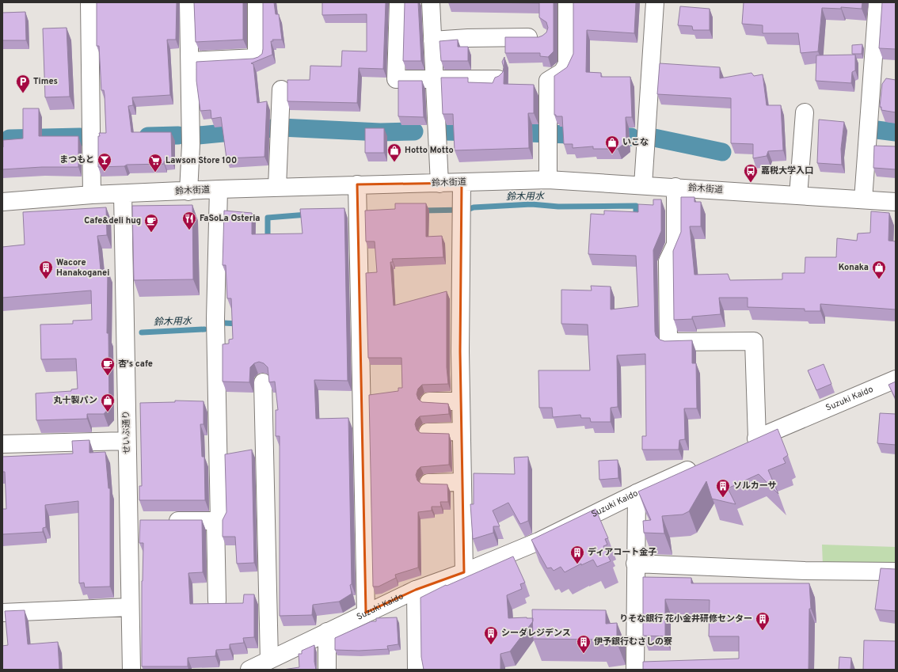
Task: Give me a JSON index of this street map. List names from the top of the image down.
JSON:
{
  "streets": {
    "street": ["鈴木街道", "Suzuki Kaido", "せいぶ通り"]
  },
  "crossings": [
    ["鈴木街道", "せいぶ通り"]
  ],
  "water": ["鈴木用水"],
  "places": {
    "parking": ["Times"],
    "shop": [
      "いこな",
      "Hotto Motto",
      "Konaka",
      "丸十製パン"
    ],
    "bar": ["まつもと"],
    "supermarket": ["Lawson Store 100"],
    "bus stop": ["嘉税大学入口"],
    "restaurant": ["FaSoLa Osteria"],
    "cafe": ["Cafe&deli hug", "杏's cafe"],
    "building": [
      "Wacore Hanakoganei",
      "ソルカーサ",
      "ディアコート金子",
      "りそな銀行 花小金井研修センター",
      "シーダレジデンス",
      "伊予銀行むさしの寮"
    ]
  }
}
